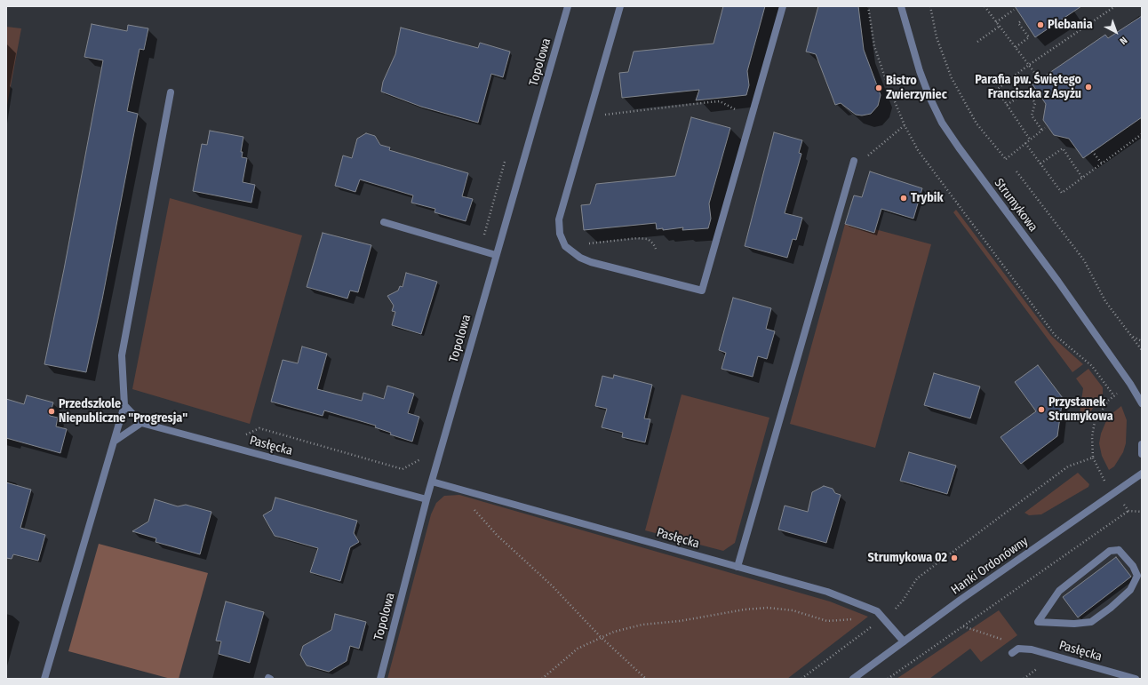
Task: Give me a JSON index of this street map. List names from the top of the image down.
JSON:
{
  "streets": {
    "street": [
      "Topolowa",
      "Strumykowa",
      "Pasłęcka",
      "Hanki Ordonówny"
    ]
  },
  "crossings": [
    ["Topolowa", "Pasłęcka"],
    ["Pasłęcka", "Hanki Ordonówny"]
  ],
  "places": [
    "Plebania",
    "Parafia pw. Świętego Franciszka z Asyżu",
    "Bistro Zwierzyniec",
    "Trybik",
    "Przystanek Strumykowa",
    "Przedszkole Niepubliczne \"Progresja\"",
    "Strumykowa 02"
  ],
  "north": "bottom right"
}
